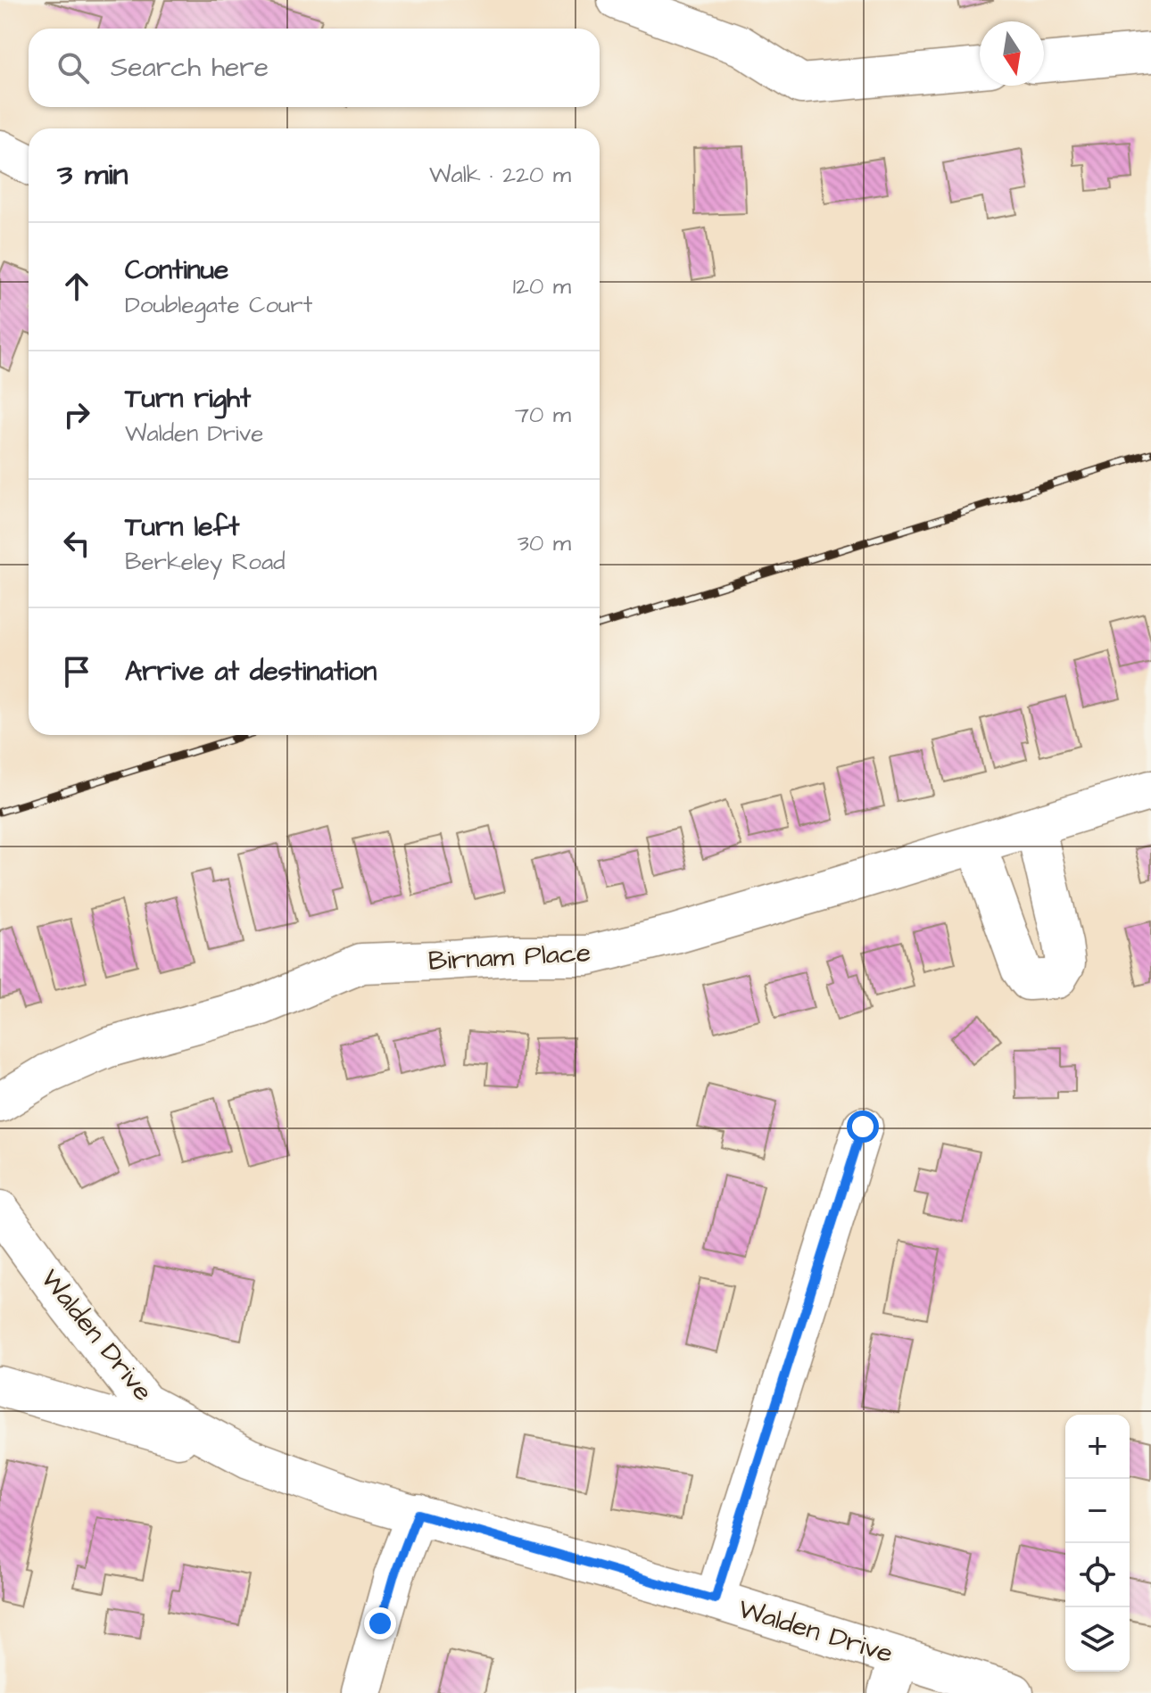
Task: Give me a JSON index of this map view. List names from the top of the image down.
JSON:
{
  "streets": {
    "street": ["Birnam Place", "Walden Drive"]
  },
  "north": "bottom",
  "page": {
    "search": "Search here",
    "heading": ["3 min", "Walk · 220 m"],
    "list": [
      ["Continue", "Doublegate Court", "120 m"],
      ["Turn right", "Walden Drive", "70 m"],
      ["Turn left", "Berkeley Road", "30 m"],
      "Arrive at destination"
    ],
    "map_buttons": ["+", "−"]
  }
}
